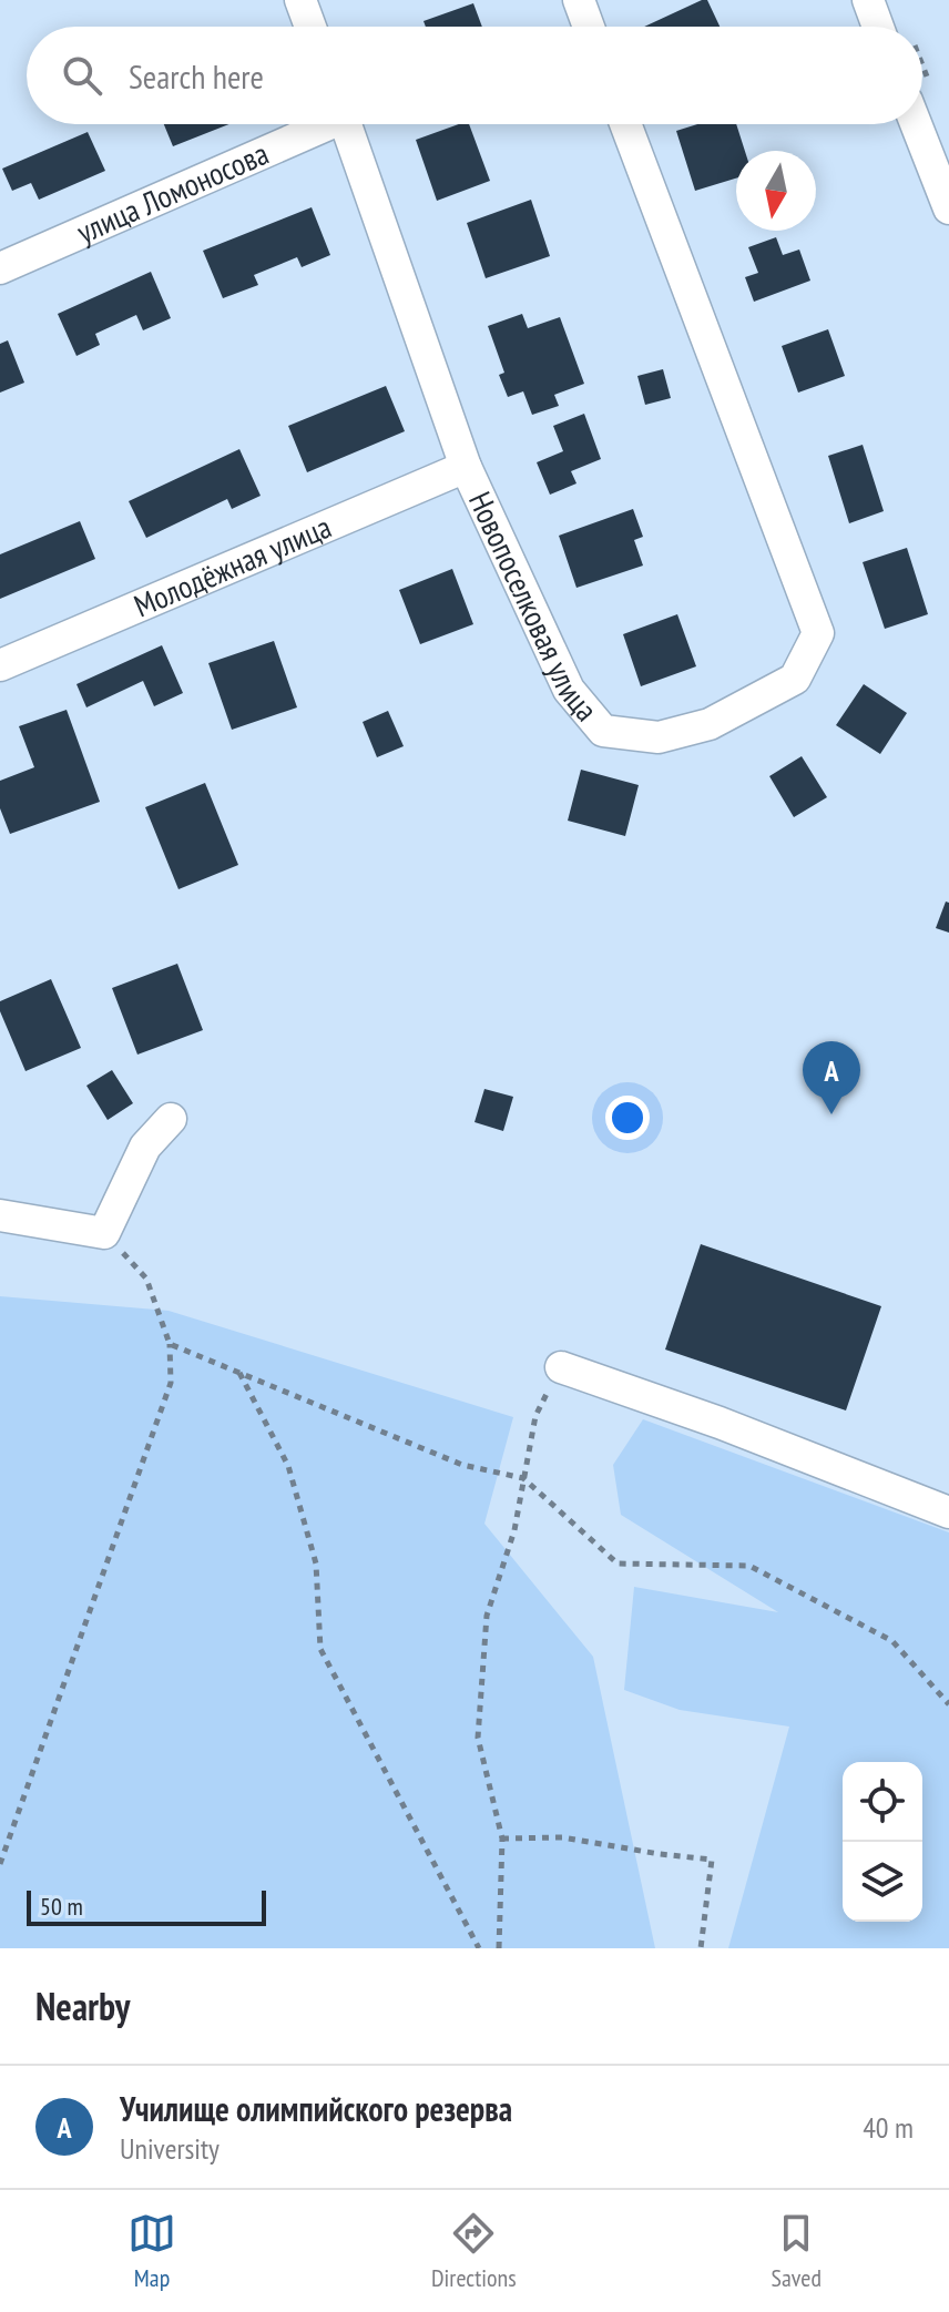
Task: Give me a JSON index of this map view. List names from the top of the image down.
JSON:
{
  "streets": {
    "street": ["улица Ломоносова", "Молодёжная улица", "Новопоселковая улица"]
  },
  "crossings": [
    ["Молодёжная улица", "Новопоселковая улица"]
  ],
  "scale_bar": "50 m",
  "north": "bottom",
  "page": {
    "search": "Search here",
    "pins": "A",
    "scale": "50 m",
    "heading": "Nearby",
    "list": [
      {
        "mark": "A",
        "name": "Училище олимпийского резерва",
        "note": "University",
        "value": "40 m"
      }
    ],
    "nav": ["Map", "Directions", "Saved"]
  }
}
